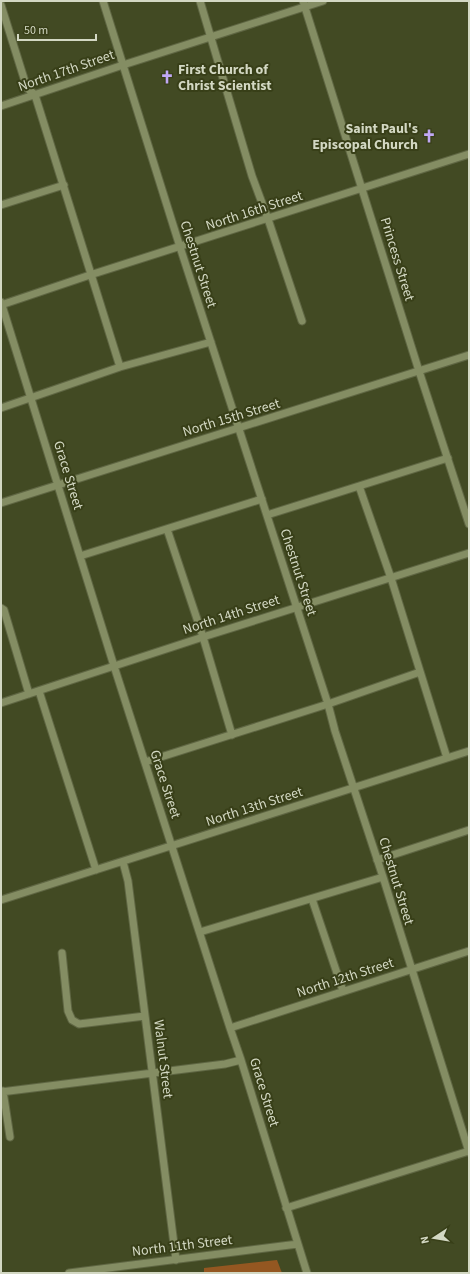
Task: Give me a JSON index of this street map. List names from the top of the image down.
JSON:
{
  "streets": {
    "street": [
      "North 17th Street",
      "North 16th Street",
      "Princess Street",
      "Chestnut Street",
      "North 15th Street",
      "Grace Street",
      "North 14th Street",
      "North 13th Street",
      "North 12th Street",
      "Walnut Street",
      "North 11th Street"
    ]
  },
  "crossings": [
    ["North 17th Street", "Princess Street"],
    ["North 17th Street", "Chestnut Street"],
    ["North 16th Street", "Princess Street"],
    ["North 16th Street", "Chestnut Street"],
    ["North 16th Street", "Grace Street"],
    ["Princess Street", "North 15th Street"],
    ["Chestnut Street", "North 15th Street"],
    ["Chestnut Street", "North 14th Street"],
    ["Chestnut Street", "North 13th Street"],
    ["Chestnut Street", "North 12th Street"],
    ["North 15th Street", "Grace Street"],
    ["Grace Street", "North 14th Street"],
    ["Grace Street", "North 13th Street"],
    ["Grace Street", "North 12th Street"],
    ["Grace Street", "North 11th Street"],
    ["North 13th Street", "Walnut Street"],
    ["Walnut Street", "North 11th Street"]
  ],
  "places": {
    "church": ["First Church of Christ Scientist", "Saint Paul's Episcopal Church"]
  },
  "scale_bar": "50 m",
  "north": "left"
}
